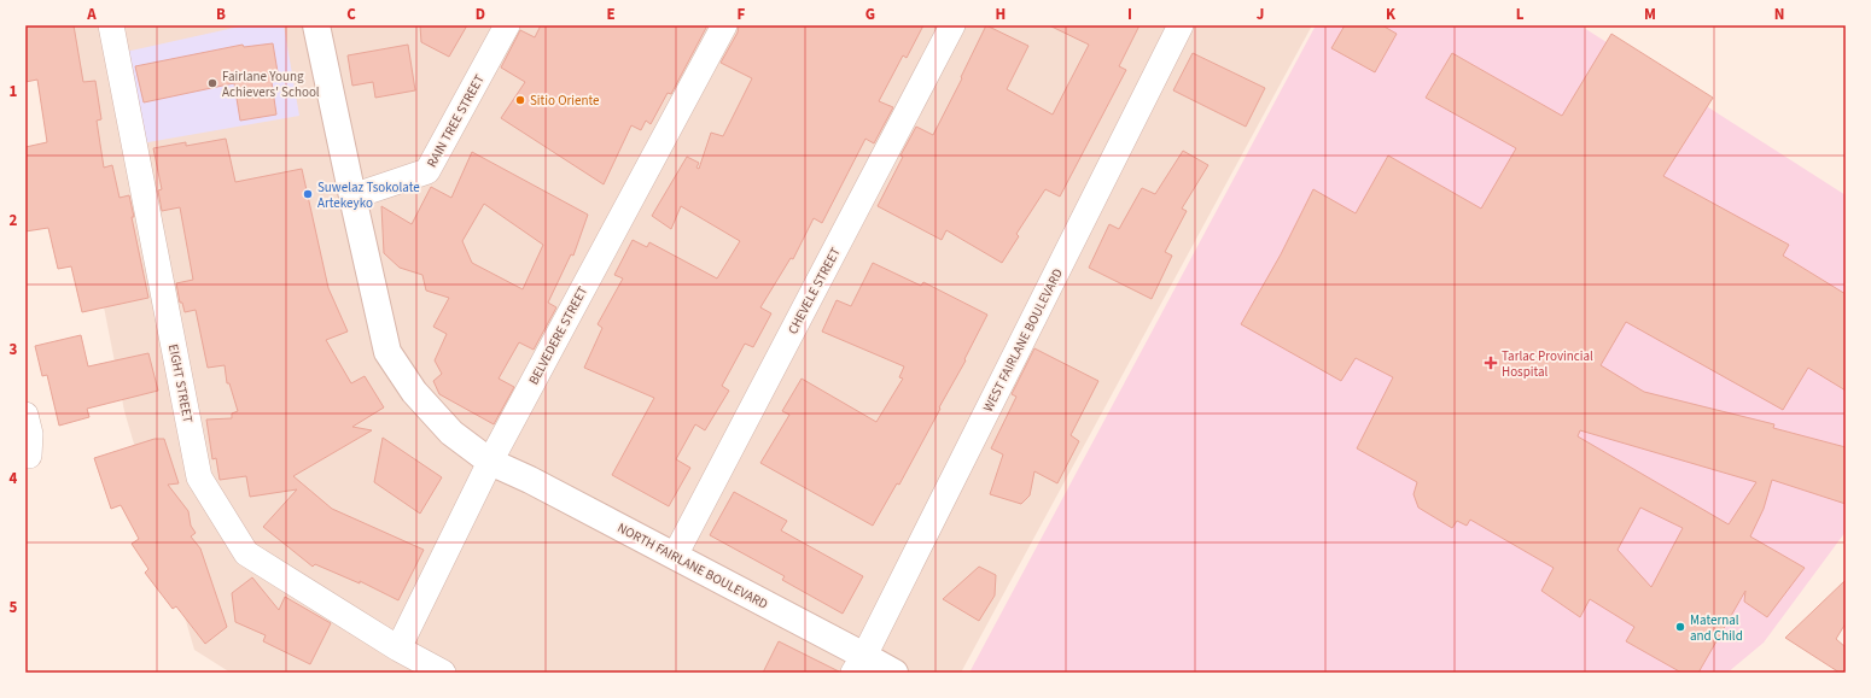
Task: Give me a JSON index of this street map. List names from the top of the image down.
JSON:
{
  "streets": {
    "street": [
      "RAIN TREE STREET",
      "CHEVELE STREET",
      "BELVEDERE STREET",
      "WEST FAIRLANE BOULEVARD",
      "EIGHT STREET",
      "NORTH FAIRLANE BOULEVARD"
    ]
  },
  "crossings": [
    ["RAIN TREE STREET", "NORTH FAIRLANE BOULEVARD"],
    ["CHEVELE STREET", "NORTH FAIRLANE BOULEVARD"],
    ["BELVEDERE STREET", "EIGHT STREET"],
    ["BELVEDERE STREET", "NORTH FAIRLANE BOULEVARD"],
    ["WEST FAIRLANE BOULEVARD", "NORTH FAIRLANE BOULEVARD"]
  ],
  "places": {
    "other": [
      "Fairlane Young Achievers' School",
      "Sitio Oriente",
      "Suwelaz Tsokolate Artekeyko",
      "Maternal and Child"
    ],
    "health": ["Tarlac Provincial Hospital"]
  },
  "grid": {
    "columns": [
      "A",
      "B",
      "C",
      "D",
      "E",
      "F",
      "G",
      "H",
      "I",
      "J",
      "K",
      "L",
      "M",
      "N"
    ],
    "rows": [
      "1",
      "2",
      "3",
      "4",
      "5"
    ]
  }
}
